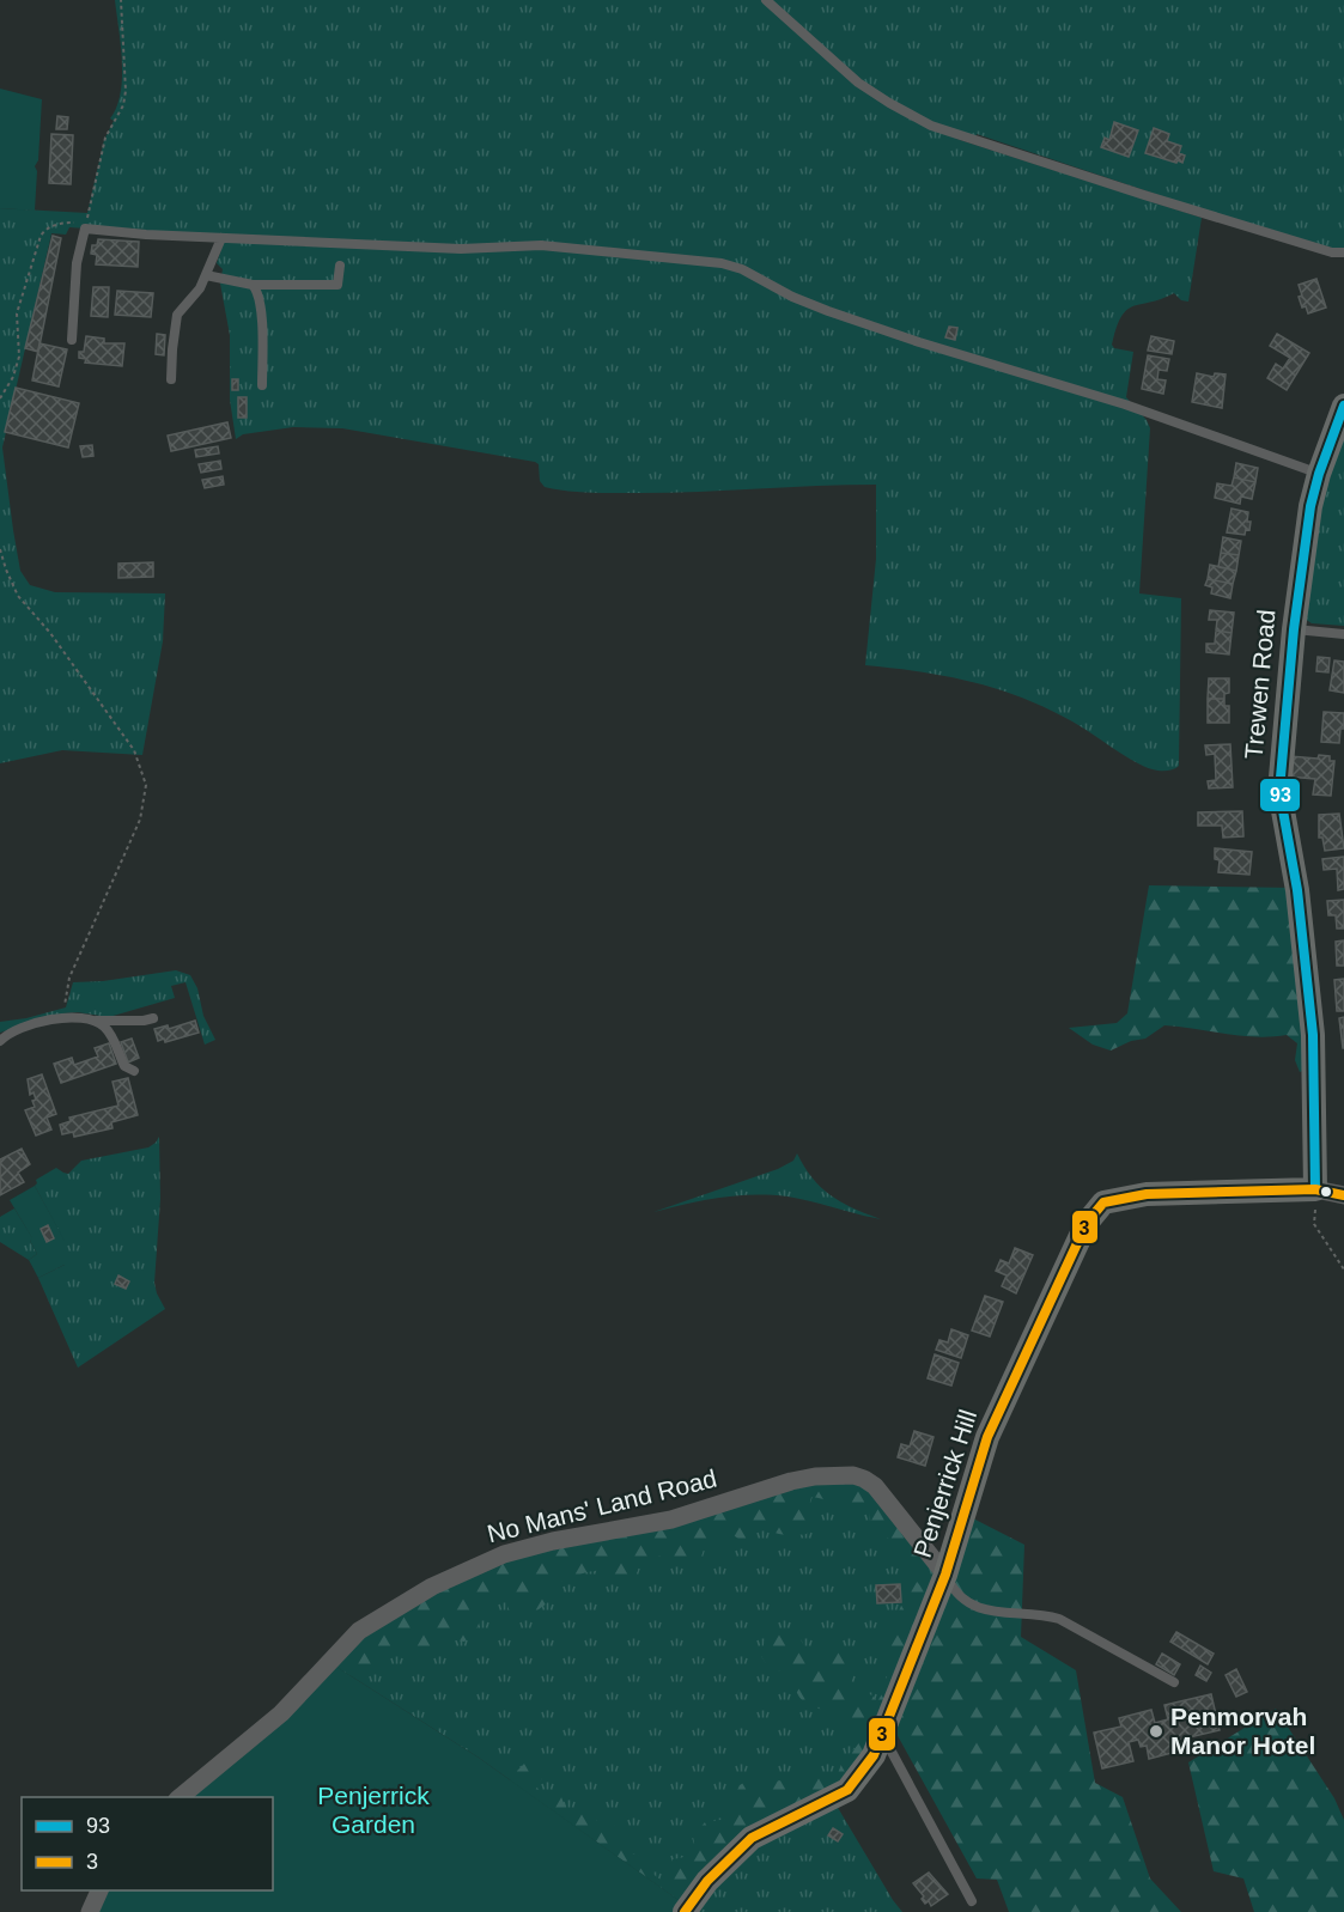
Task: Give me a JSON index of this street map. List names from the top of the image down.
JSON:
{
  "streets": {
    "street": ["Trewen Road", "Penjerrick Hill", "No Mans' Land Road"]
  },
  "crossings": [
    ["Trewen Road", "Penjerrick Hill"],
    ["Penjerrick Hill", "No Mans' Land Road"]
  ],
  "parks": ["Penjerrick Garden"],
  "places": ["Penmorvah Manor Hotel"],
  "lines": ["transit line 93", "transit line 3"],
  "legend": ["93", "3"]
}
